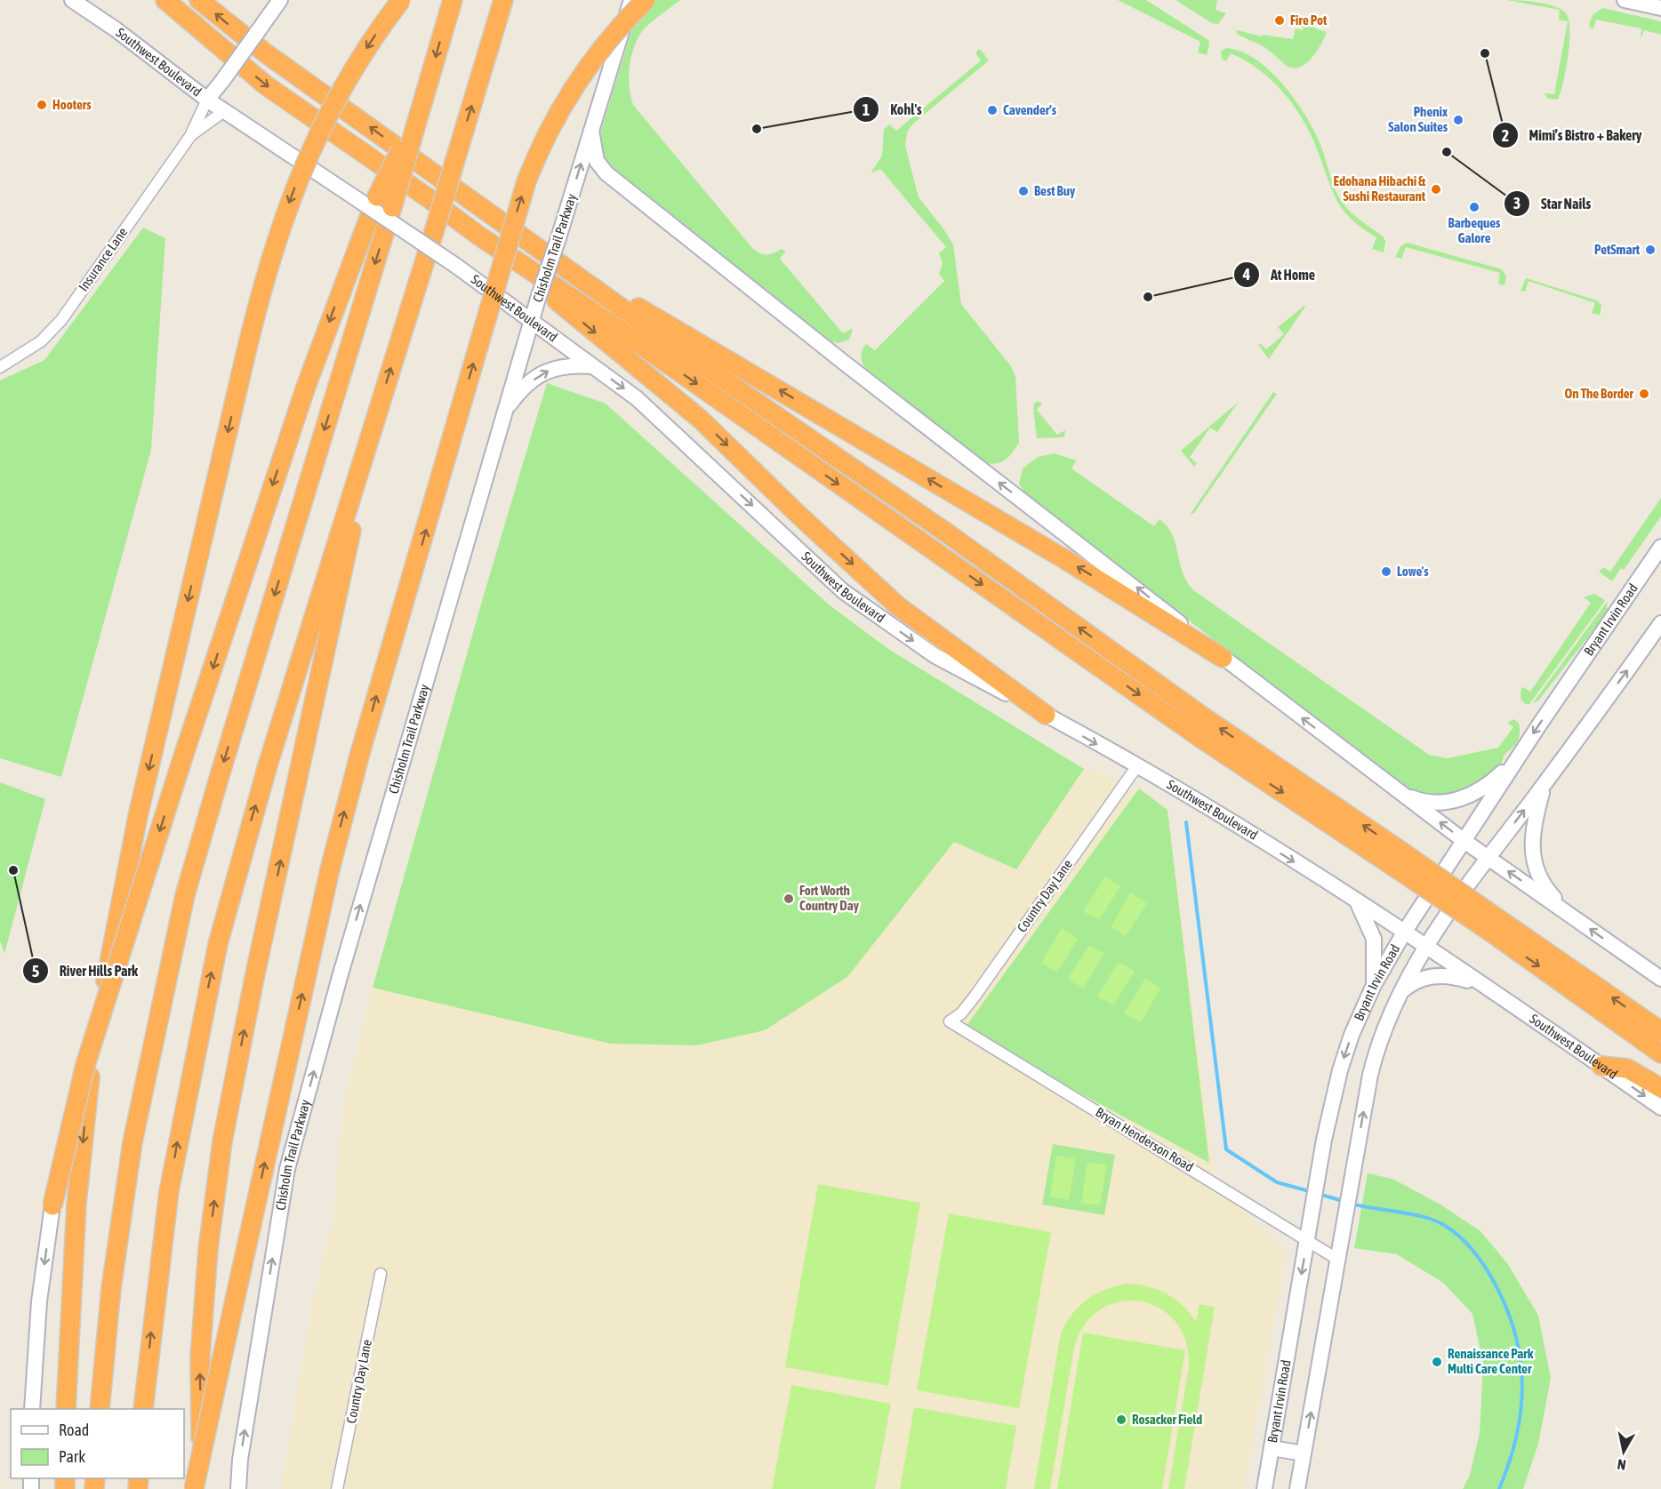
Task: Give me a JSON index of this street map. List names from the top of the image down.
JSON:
{
  "streets": {
    "main road": ["Southwest Boulevard", "Chisholm Trail Parkway", "Bryant Irvin Road"],
    "street": ["Insurance Lane", "Country Day Lane", "Bryan Henderson Road"]
  },
  "crossings": [
    ["Southwest Boulevard", "Chisholm Trail Parkway"],
    ["Southwest Boulevard", "Insurance Lane"],
    ["Southwest Boulevard", "Bryant Irvin Road"],
    ["Southwest Boulevard", "Country Day Lane"],
    ["Bryant Irvin Road", "Bryan Henderson Road"],
    ["Country Day Lane", "Bryan Henderson Road"]
  ],
  "one_way": ["Southwest Boulevard", "Chisholm Trail Parkway"],
  "places": [
    "Fire Pot",
    "Mimi’s Bistro + Bakery",
    "Hooters",
    "Cavender’s",
    "Phenix Salon Suites",
    "Kohl's",
    "Star Nails",
    "Edohana Hibachi & Sushi Restaurant",
    "Best Buy",
    "Barbeques Galore",
    "PetSmart",
    "At Home",
    "On The Border",
    "Lowe's",
    "River Hills Park",
    "Fort Worth Country Day",
    "Renaissance Park Multi Care Center",
    "Rosacker Field"
  ],
  "legend": ["Road", "Park"],
  "north": "bottom"
}
